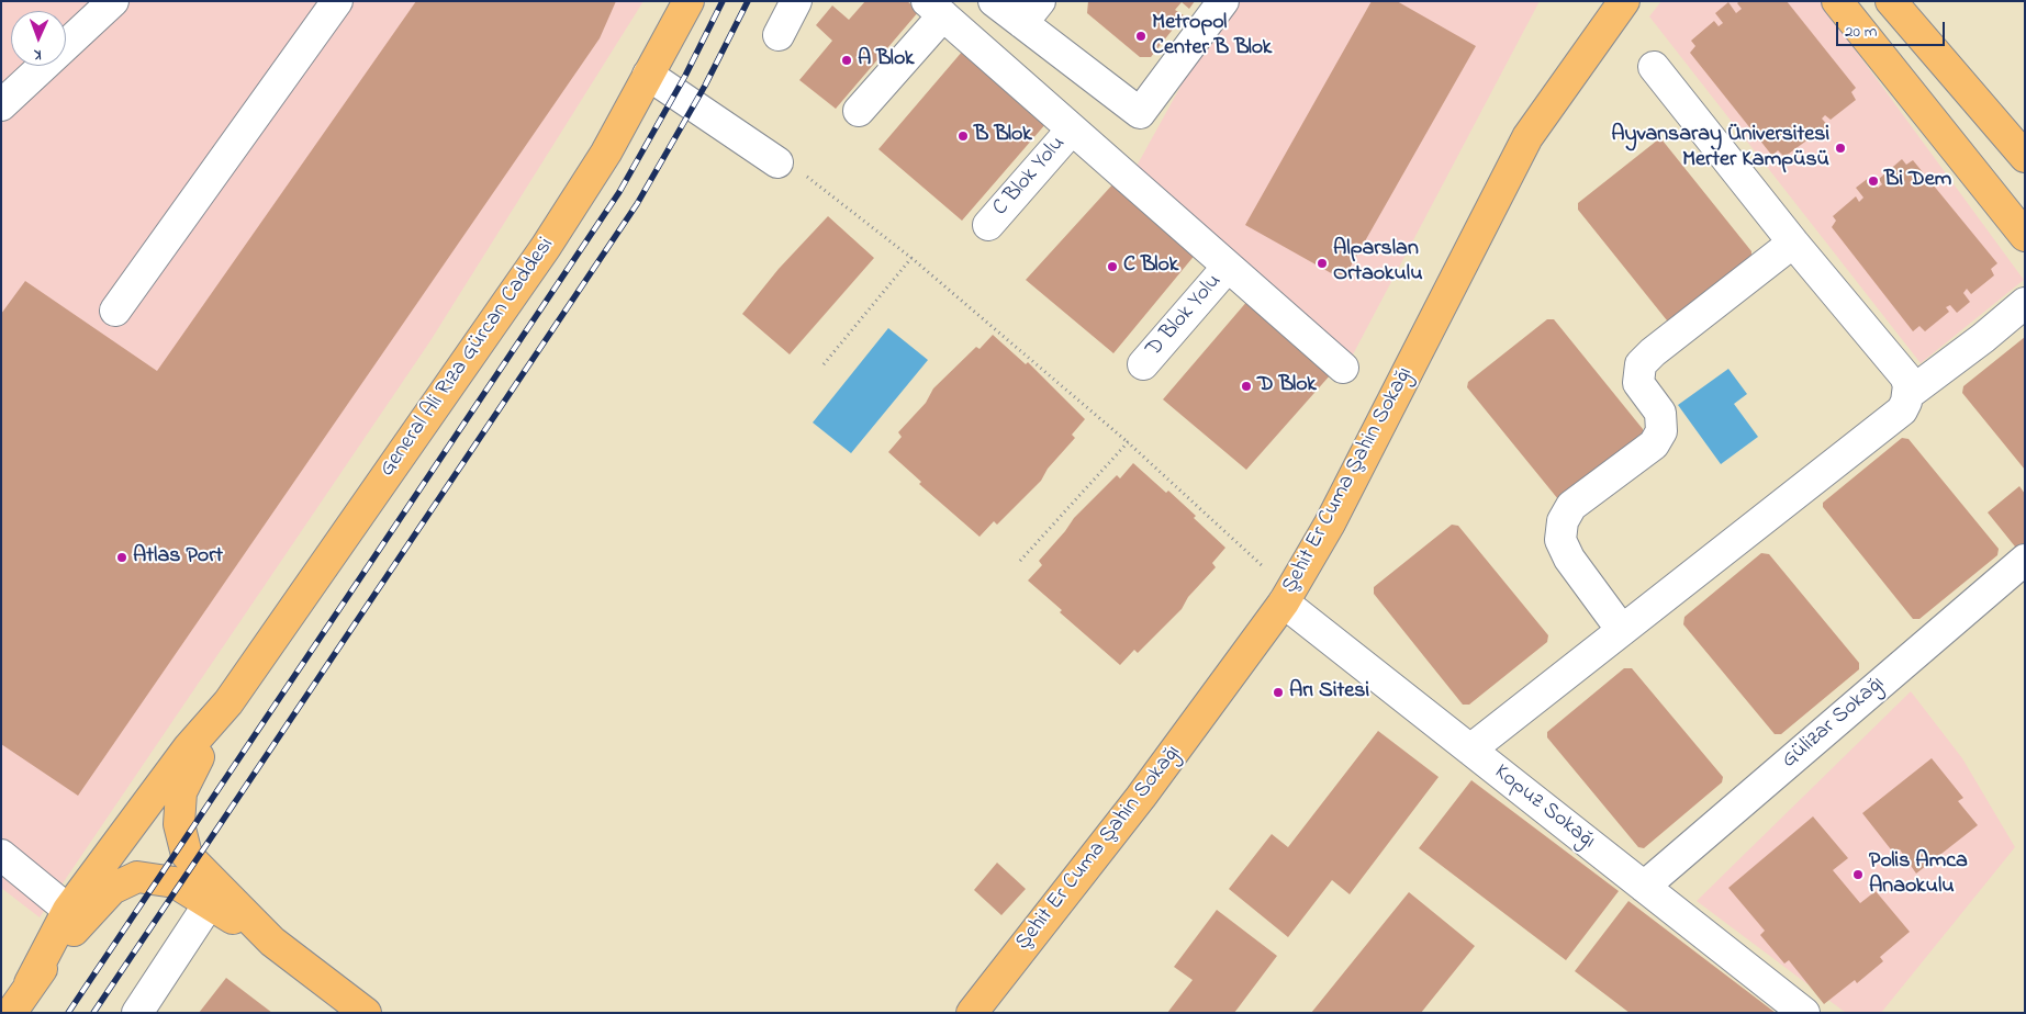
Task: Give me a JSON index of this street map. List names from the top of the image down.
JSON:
{
  "streets": {
    "main road": ["General Ali Rıza Gürcan Caddesi", "Şehit Er Cuma Şahin Sokağı"],
    "street": [
      "C Blok Yolu",
      "D Blok Yolu",
      "Gülizar Sokağı",
      "Kopuz Sokağı"
    ]
  },
  "crossings": [
    ["Şehit Er Cuma Şahin Sokağı", "Kopuz Sokağı"],
    ["Gülizar Sokağı", "Kopuz Sokağı"]
  ],
  "places": [
    "Metropol Center B Blok",
    "A Blok",
    "B Blok",
    "Ayvansaray Üniversitesi Merter Kampüsü",
    "Bi Dem",
    "Alparslan Ortaokulu",
    "C Blok",
    "D Blok",
    "Atlas Port",
    "Arı Sitesi",
    "Polis Amca Anaokulu"
  ],
  "scale_bar": "20 m",
  "north": "bottom"
}
